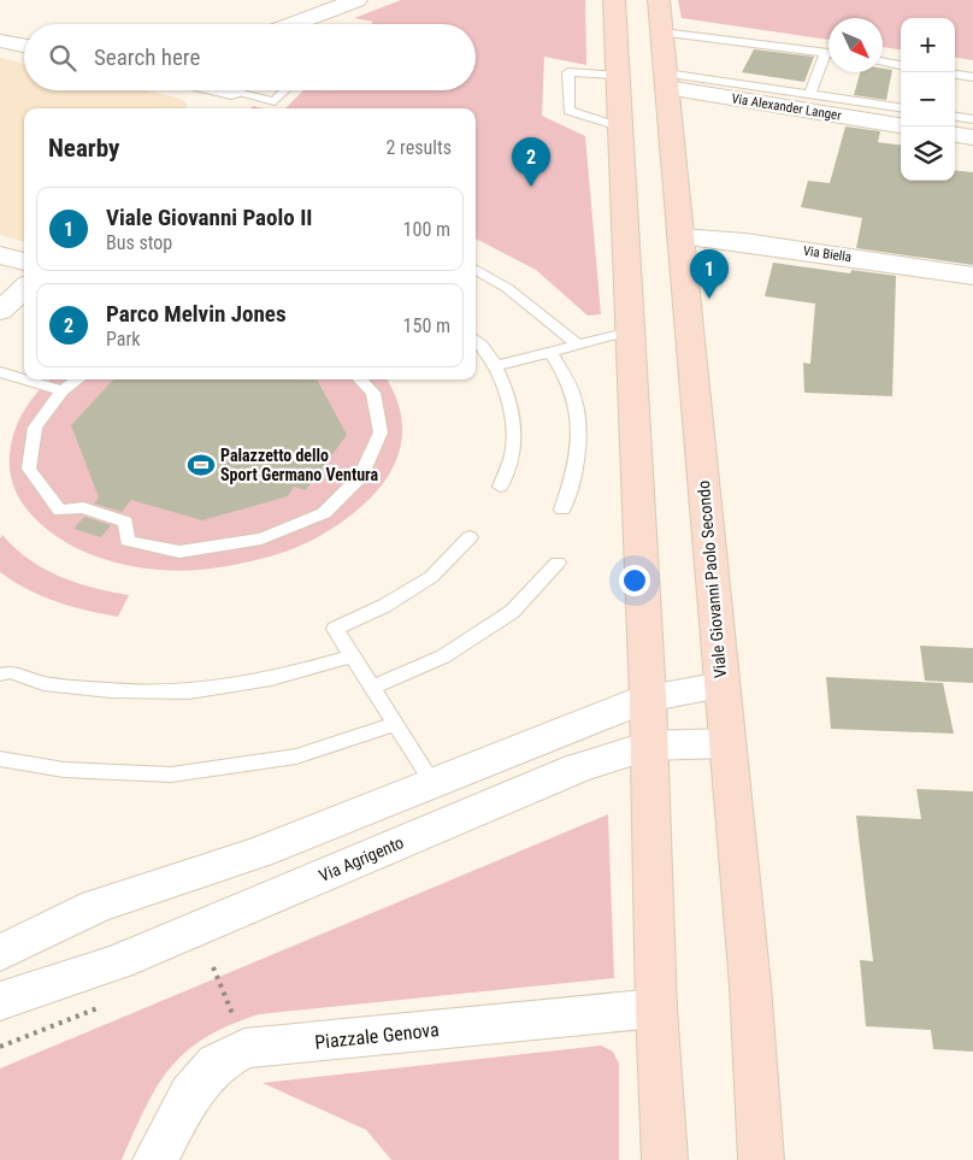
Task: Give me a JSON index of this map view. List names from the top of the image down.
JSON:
{
  "streets": {
    "main road": ["Viale Giovanni Paolo Secondo"],
    "street": [
      "Via Alexander Langer",
      "Via Biella",
      "Via Agrigento",
      "Piazzale Genova"
    ]
  },
  "crossings": [
    ["Via Alexander Langer", "Viale Giovanni Paolo Secondo"],
    ["Via Biella", "Viale Giovanni Paolo Secondo"],
    ["Viale Giovanni Paolo Secondo", "Via Agrigento"]
  ],
  "places": {
    "sports": ["Palazzetto dello Sport Germano Ventura"]
  },
  "north": "bottom right",
  "page": {
    "map_buttons": ["+", "−"],
    "search": "Search here",
    "heading": ["Nearby", "2 results"],
    "pins": ["2", "1"],
    "list": [
      {
        "mark": "1",
        "name": "Viale Giovanni Paolo II",
        "note": "Bus stop",
        "value": "100 m"
      },
      {
        "mark": "2",
        "name": "Parco Melvin Jones",
        "note": "Park",
        "value": "150 m"
      }
    ]
  }
}
